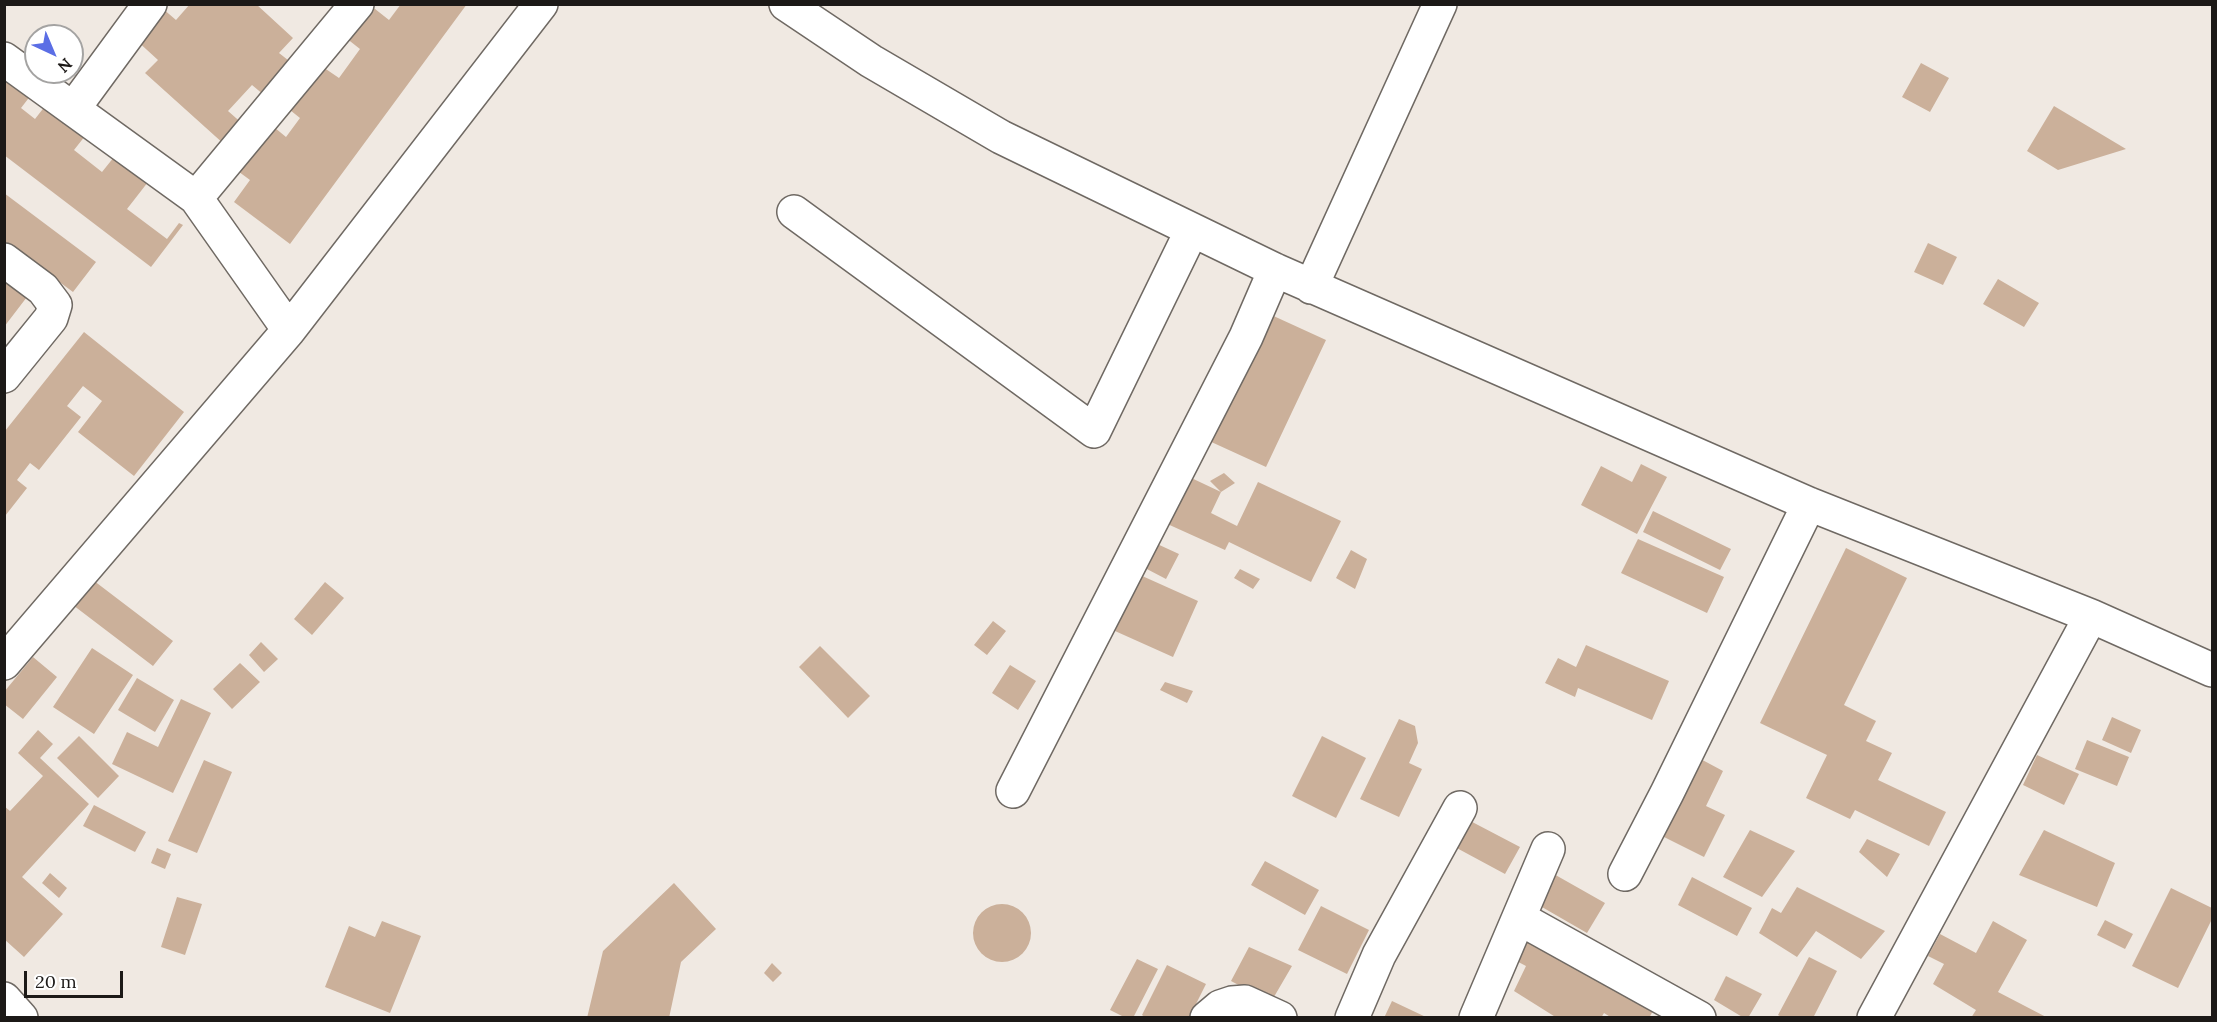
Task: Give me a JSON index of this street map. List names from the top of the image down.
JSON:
{
  "scale_bar": "20 m",
  "north": "bottom right"
}
